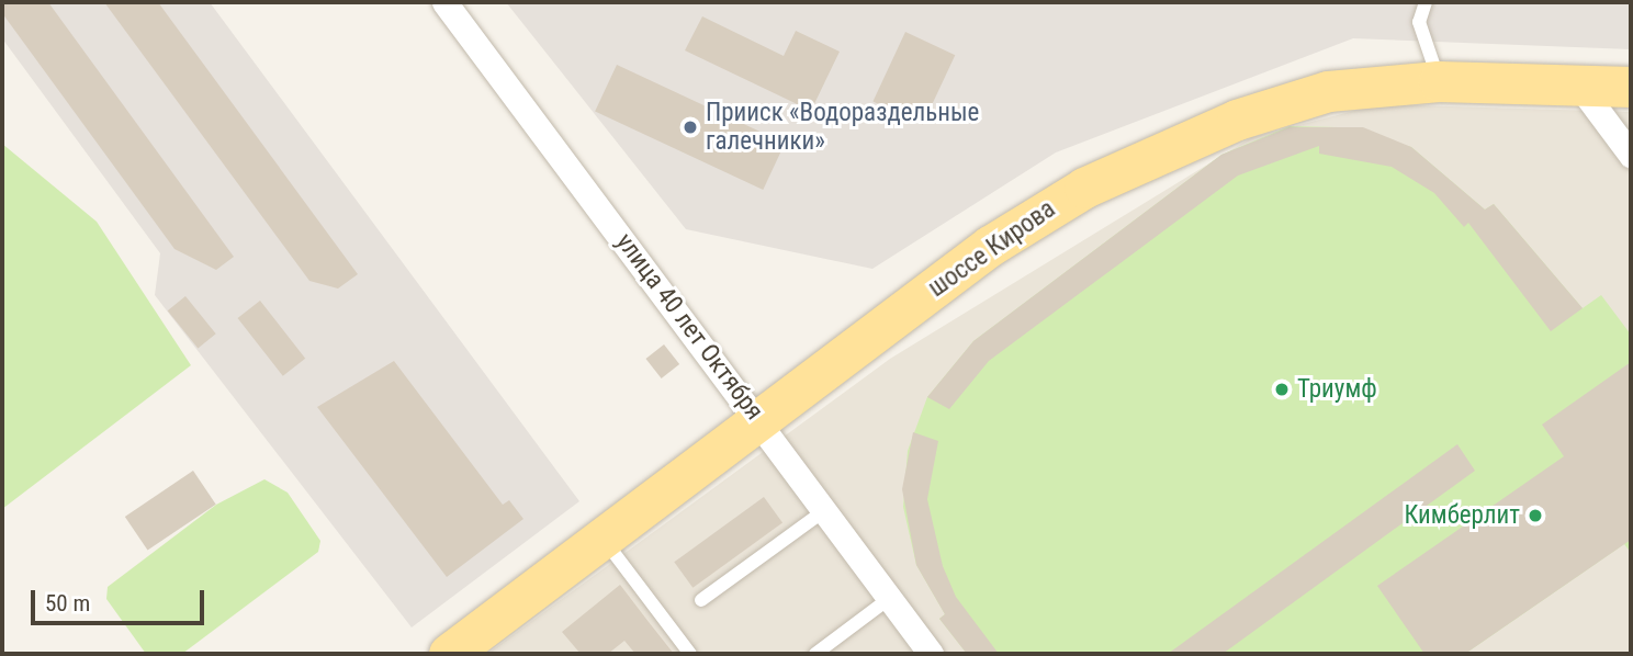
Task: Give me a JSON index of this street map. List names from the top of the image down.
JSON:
{
  "streets": {
    "main road": ["шоссе Кирова"],
    "street": ["улица 40 лет Октября"]
  },
  "crossings": [
    ["шоссе Кирова", "улица 40 лет Октября"]
  ],
  "places": ["Прииск «Водораздельные галечники»", "Триумф", "Кимберлит"],
  "scale_bar": "50 m"
}
